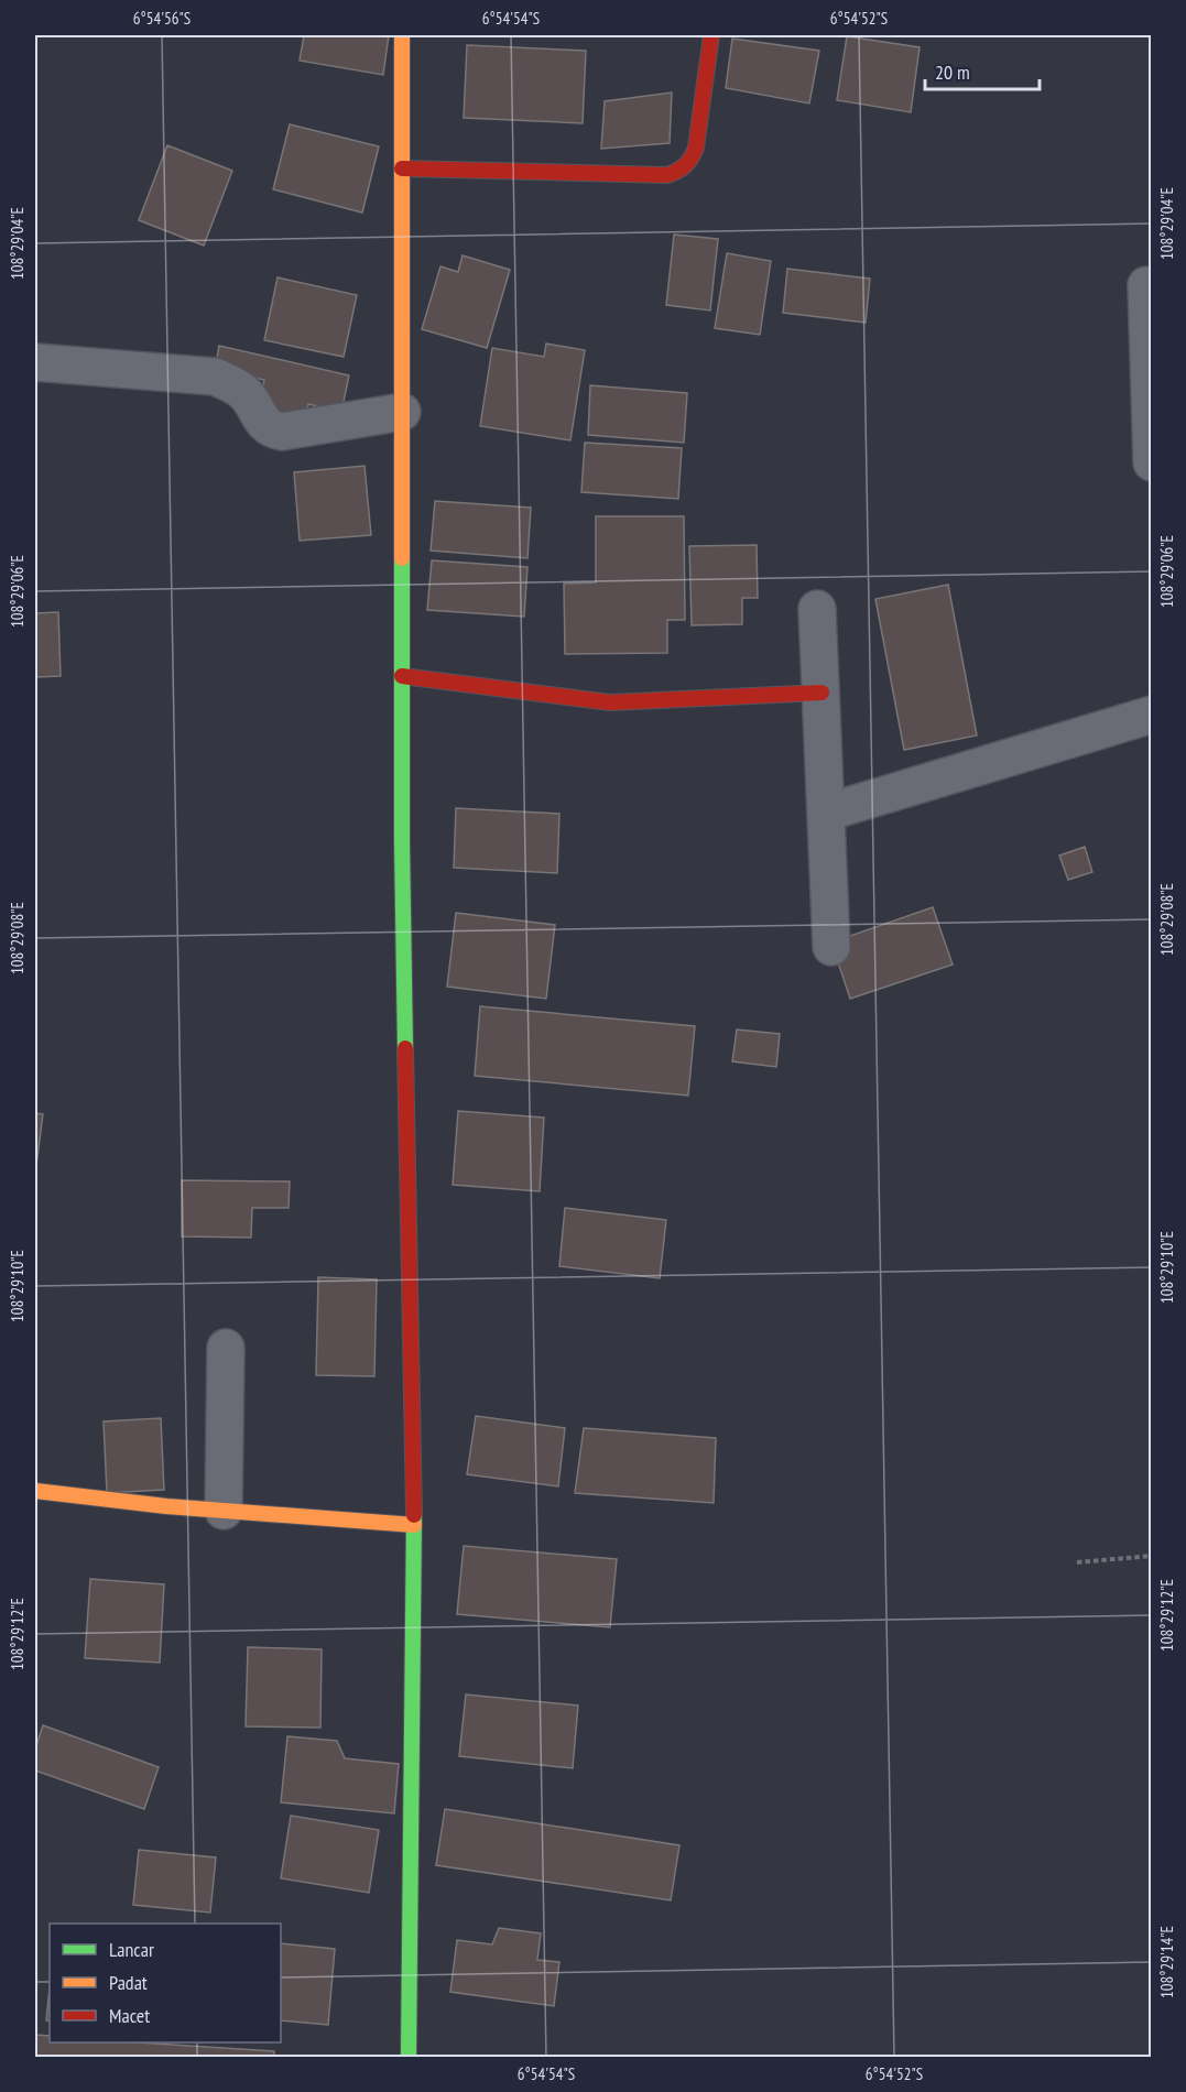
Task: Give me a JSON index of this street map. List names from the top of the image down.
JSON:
{
  "legend": ["Lancar", "Padat", "Macet"],
  "scale_bar": "20 m",
  "coordinates": [
    "6°54'56\"S",
    "6°54'54\"S",
    "6°54'52\"S",
    "108°29'04\"E",
    "108°29'06\"E",
    "108°29'08\"E",
    "108°29'10\"E",
    "108°29'12\"E",
    "108°29'14\"E"
  ]
}
